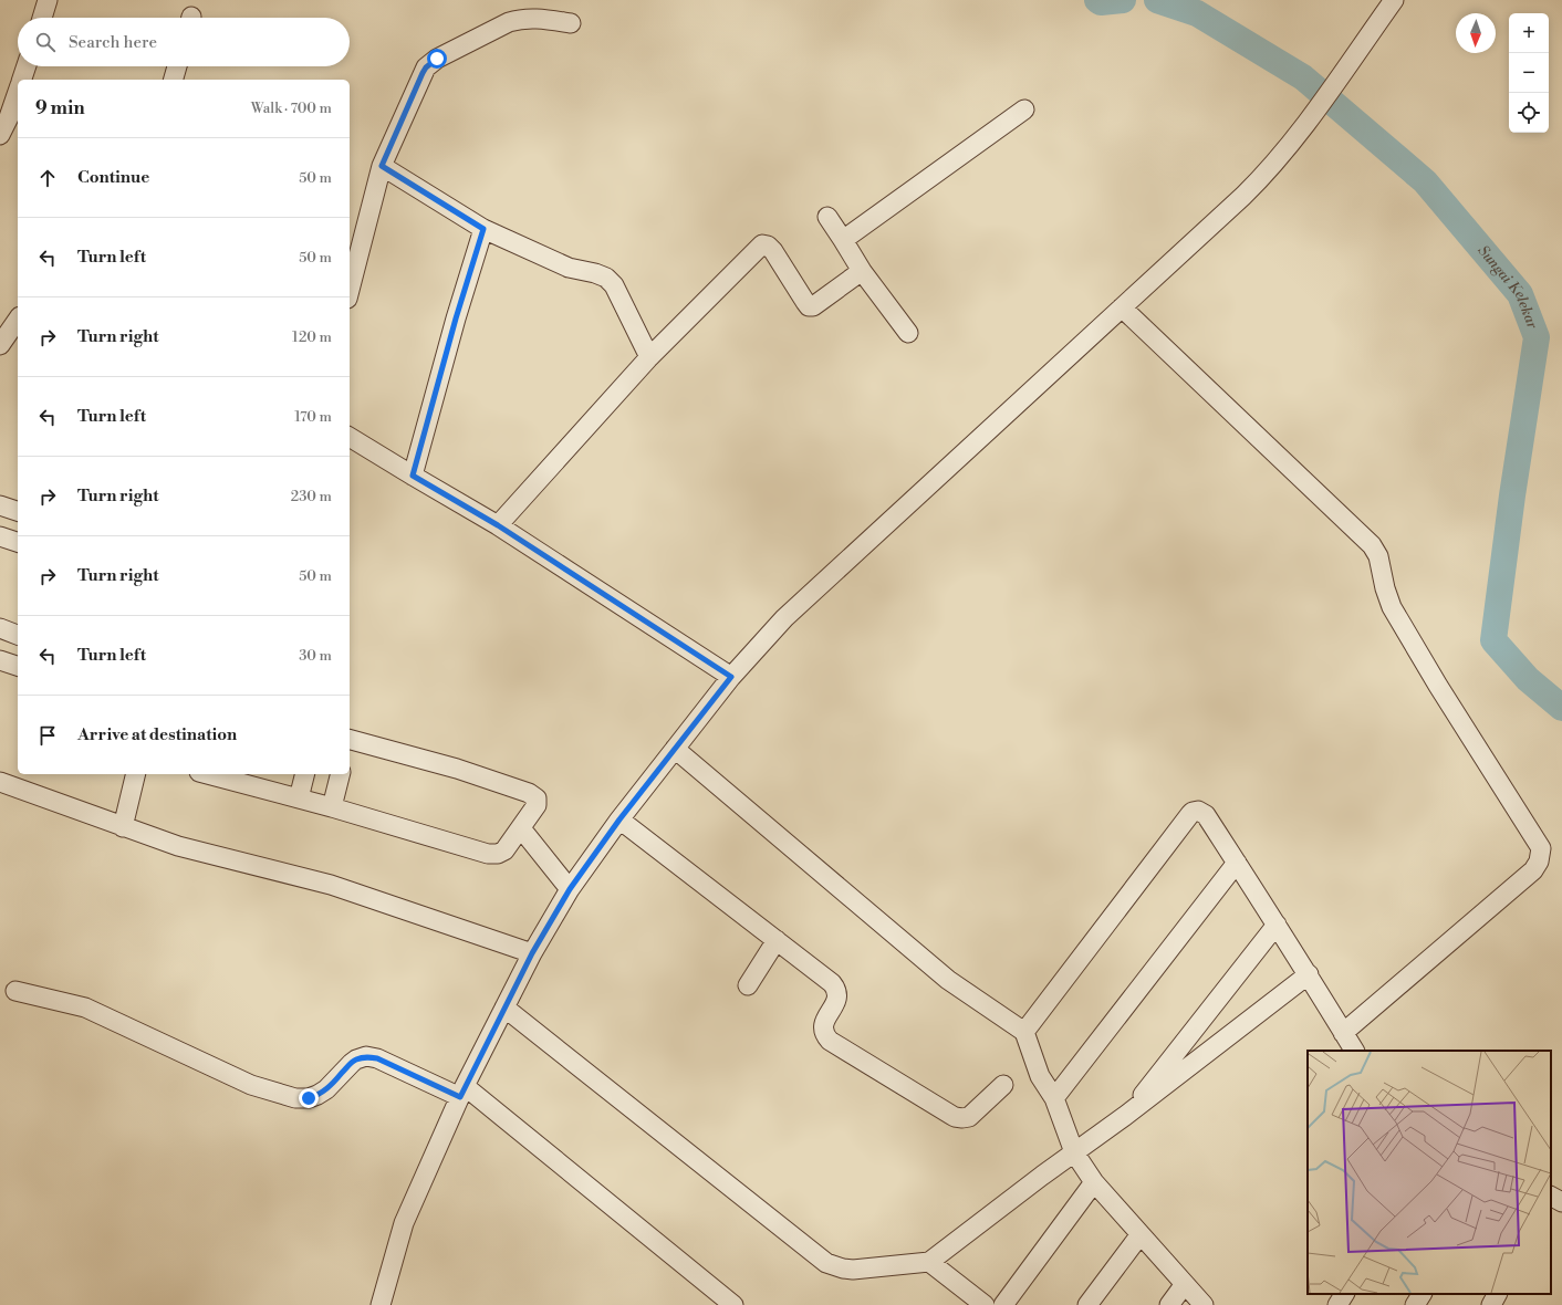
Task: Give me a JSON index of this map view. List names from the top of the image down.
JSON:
{
  "water": ["Sungai Kelekar"],
  "north": "bottom",
  "page": {
    "map_buttons": ["+", "−"],
    "search": "Search here",
    "heading": ["9 min", "Walk · 700 m"],
    "list": [
      ["Continue", "50 m"],
      ["Turn left", "50 m"],
      ["Turn right", "120 m"],
      ["Turn left", "170 m"],
      ["Turn right", "230 m"],
      ["Turn right", "50 m"],
      ["Turn left", "30 m"],
      "Arrive at destination"
    ]
  }
}
